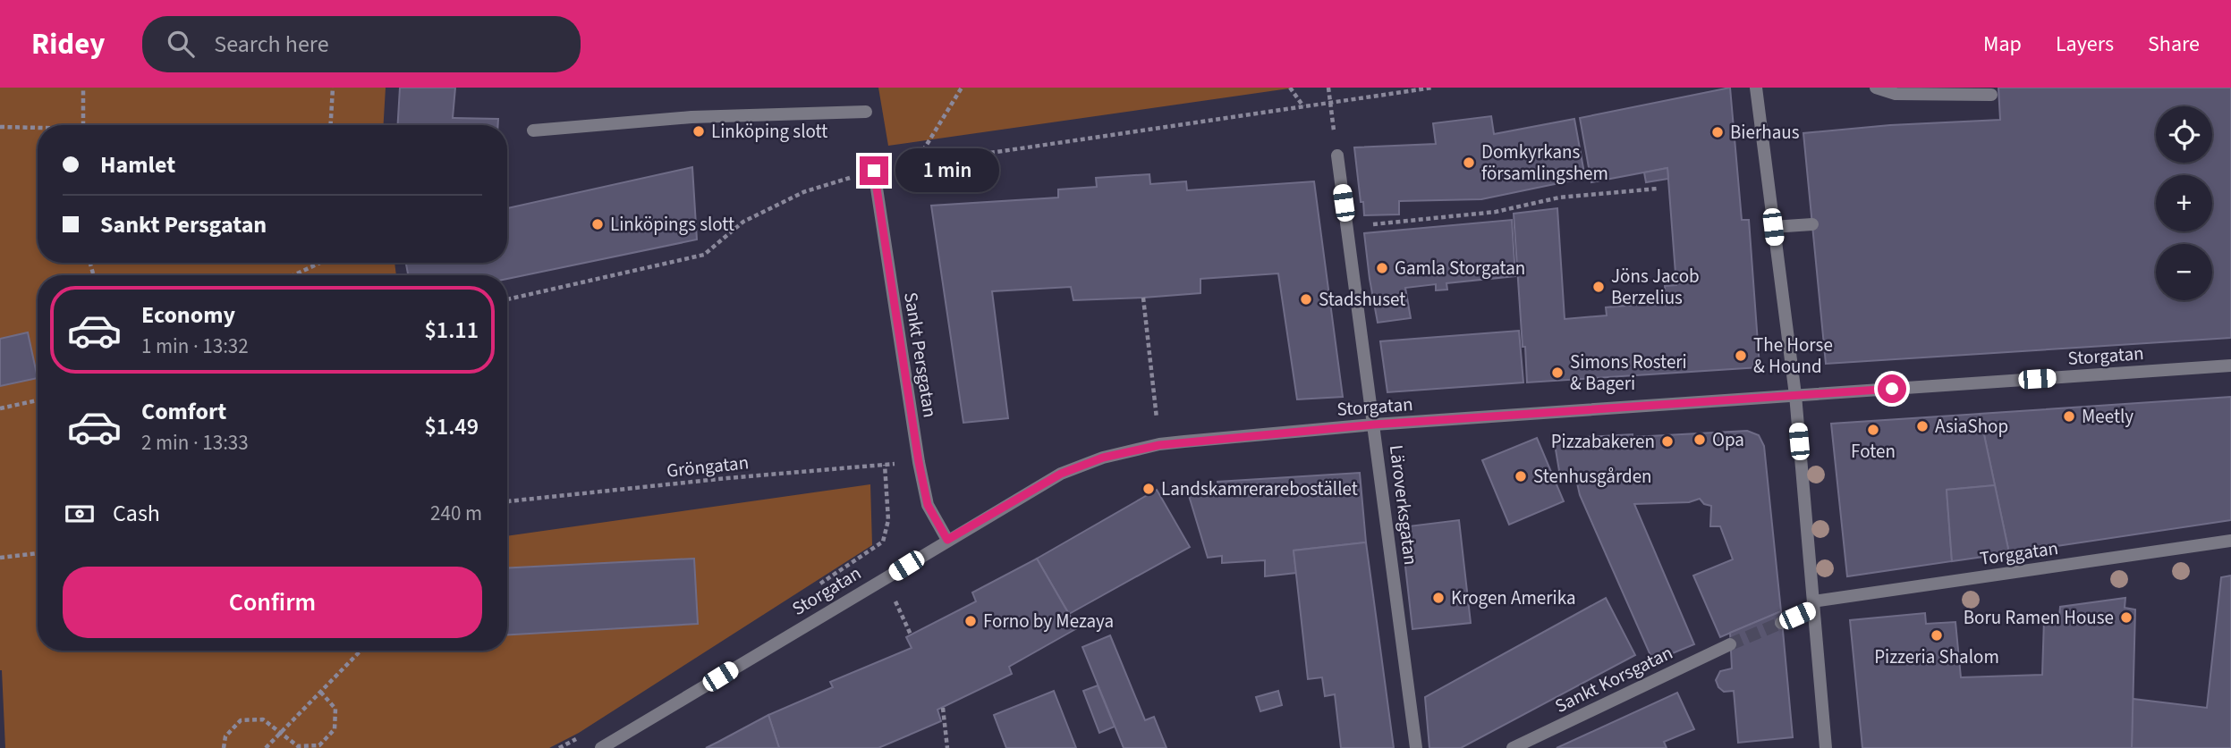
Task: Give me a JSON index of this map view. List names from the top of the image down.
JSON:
{
  "streets": {
    "street": [
      "Sankt Persgatan",
      "Storgatan",
      "Läroverksgatan",
      "Torggatan",
      "Sankt Korsgatan"
    ],
    "path": ["Gröngatan"]
  },
  "crossings": [
    ["Sankt Persgatan", "Storgatan"],
    ["Sankt Persgatan", "Gröngatan"],
    ["Storgatan", "Läroverksgatan"]
  ],
  "places": [
    "Linköping slott",
    "Bierhaus",
    "Domkyrkans församlingshem",
    "Linköpings slott",
    "Gamla Storgatan",
    "Jöns Jacob Berzelius",
    "Stadshuset",
    "The Horse & Hound",
    "Simons Rosteri & Bageri",
    "Meetly",
    "AsiaShop",
    "Foten",
    "Opa",
    "Pizzabakeren",
    "Stenhusgården",
    "Landskamrerarebostället",
    "Krogen Amerika",
    "Boru Ramen House",
    "Forno by Mezaya",
    "Pizzeria Shalom"
  ],
  "page": {
    "header": "Ridey",
    "search": "Search here",
    "nav": ["Map", "Layers", "Share"],
    "map_buttons": ["+", "−"],
    "banner": ["Hamlet", "Sankt Persgatan"],
    "bubble": "1 min",
    "list": [
      {
        "name": "Economy",
        "note": "1 min · 13:32",
        "value": "$1.11"
      },
      {
        "name": "Comfort",
        "note": "2 min · 13:33",
        "value": "$1.49"
      }
    ],
    "pay": ["Cash", "240 m"],
    "buttons": "Confirm"
  }
}
